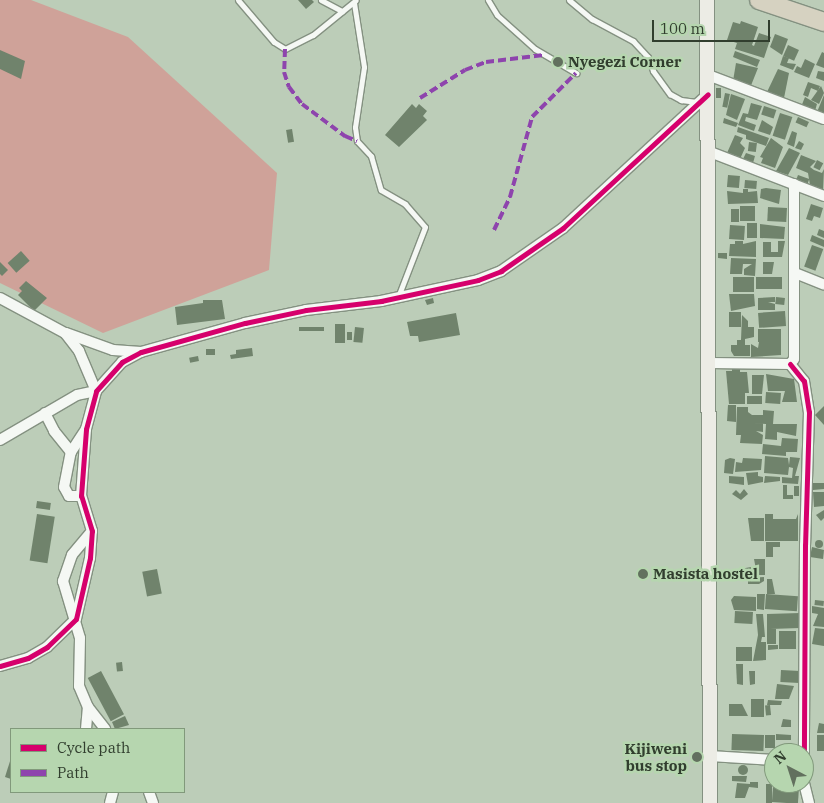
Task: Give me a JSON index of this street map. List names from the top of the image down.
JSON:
{
  "places": ["Nyegezi Corner", "Masista hostel", "Kijiweni bus stop"],
  "legend": ["Cycle path", "Path"],
  "scale_bar": "100 m",
  "north": "top left"
}
